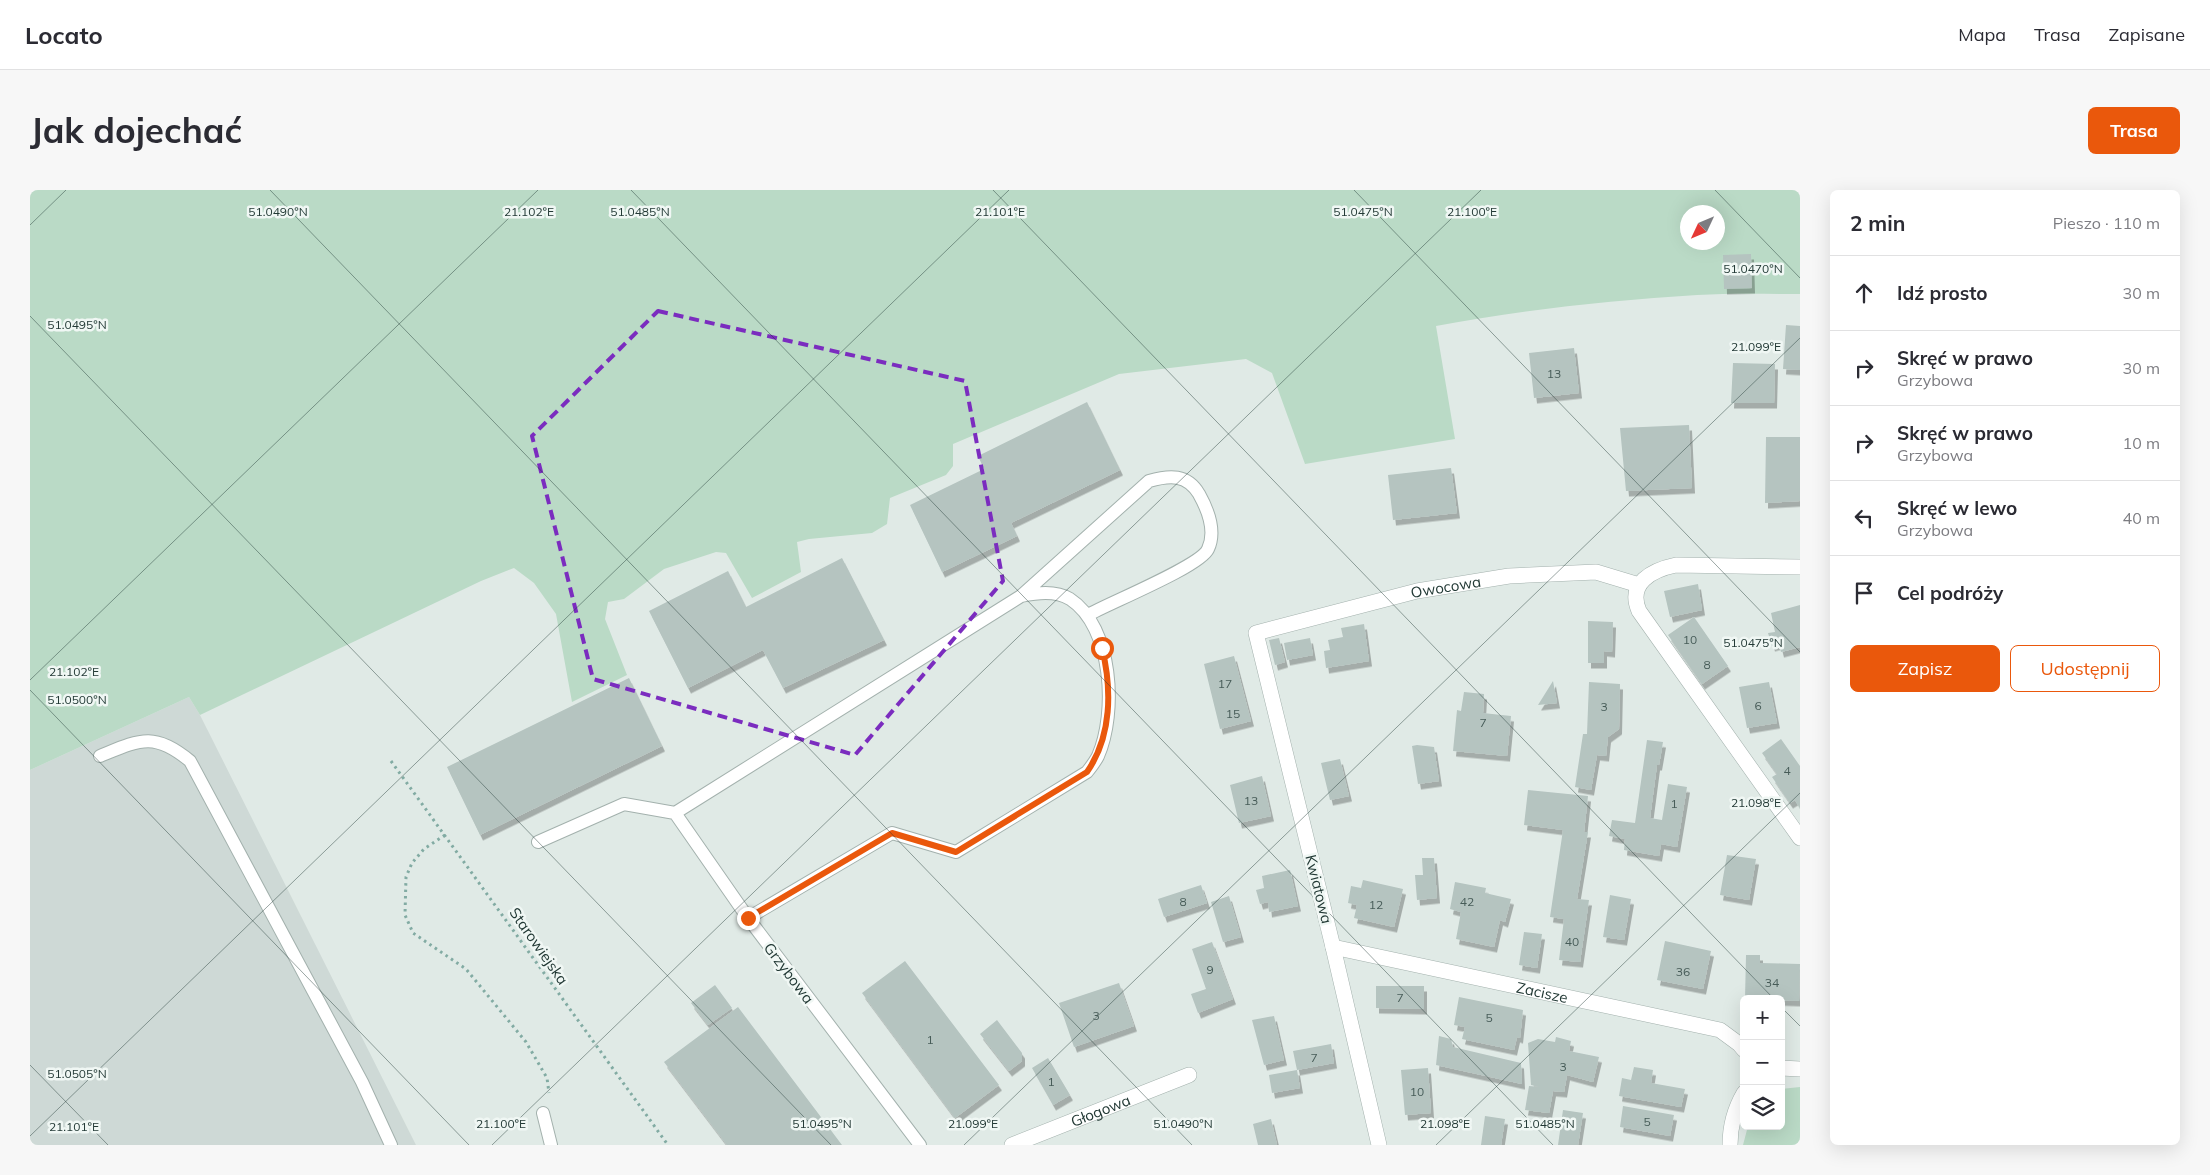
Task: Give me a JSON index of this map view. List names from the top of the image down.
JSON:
{
  "streets": {
    "street": [
      "Owocowa",
      "Kwiatowa",
      "Zacisze",
      "Głogowa"
    ],
    "lane": ["Grzybowa"],
    "path": ["Starowiejska"]
  },
  "crossings": [
    ["Owocowa", "Kwiatowa"],
    ["Kwiatowa", "Zacisze"]
  ],
  "house_numbers": [
    "13",
    "10",
    "8",
    "17",
    "6",
    "3",
    "15",
    "7",
    "4",
    "13",
    "1",
    "8",
    "42",
    "12",
    "40",
    "9",
    "36",
    "34",
    "7",
    "3",
    "5",
    "1",
    "7",
    "3",
    "1",
    "10",
    "5"
  ],
  "north": "bottom left",
  "page": {
    "header": "Locato",
    "nav": ["Mapa", "Trasa", "Zapisane"],
    "buttons": [
      "Trasa",
      ["Zapisz", "Udostępnij"]
    ],
    "title": "Jak dojechać",
    "heading": ["2 min", "Pieszo · 110 m"],
    "list": [
      ["Idź prosto", "30 m"],
      ["Skręć w prawo", "Grzybowa", "30 m"],
      ["Skręć w prawo", "Grzybowa", "10 m"],
      ["Skręć w lewo", "Grzybowa", "40 m"],
      "Cel podróży"
    ],
    "map_buttons": ["+", "−"]
  },
  "coordinates": [
    "21.102°E",
    "21.101°E",
    "21.100°E",
    "51.0490°N",
    "51.0485°N",
    "51.0475°N",
    "51.0470°N",
    "51.0495°N",
    "21.099°E",
    "51.0500°N",
    "21.098°E",
    "51.0505°N"
  ]
}
